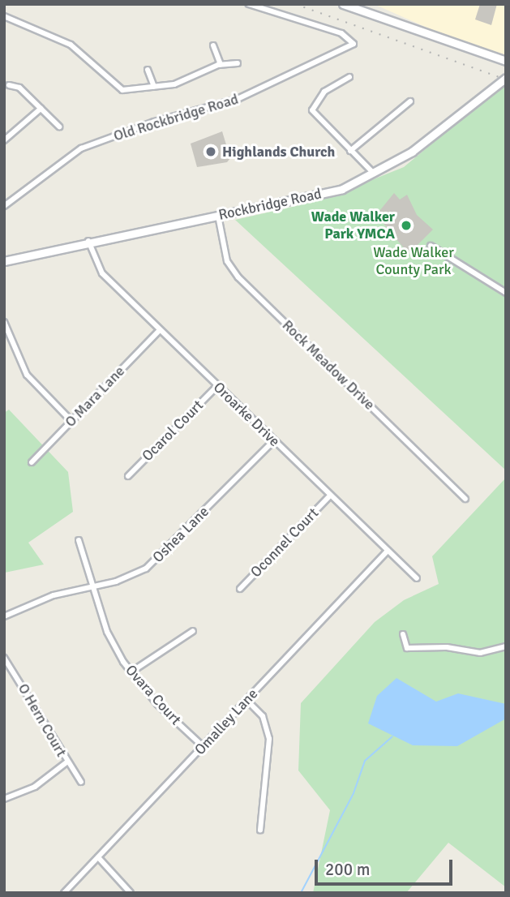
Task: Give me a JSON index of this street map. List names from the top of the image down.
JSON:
{
  "streets": {
    "main road": ["Rockbridge Road"],
    "street": [
      "Old Rockbridge Road",
      "Rock Meadow Drive",
      "O Mara Lane",
      "Oroarke Drive",
      "Ocarol Court",
      "Oshea Lane",
      "Oconnel Court",
      "Ovara Court",
      "O Hern Court",
      "Omalley Lane"
    ]
  },
  "crossings": [
    ["Rockbridge Road", "Rock Meadow Drive"],
    ["Rockbridge Road", "Oroarke Drive"],
    ["O Mara Lane", "Oroarke Drive"],
    ["Oroarke Drive", "Ocarol Court"],
    ["Oroarke Drive", "Oshea Lane"],
    ["Oroarke Drive", "Oconnel Court"],
    ["Oroarke Drive", "Omalley Lane"],
    ["Oshea Lane", "Ovara Court"],
    ["Ovara Court", "Omalley Lane"]
  ],
  "parks": ["Wade Walker County Park"],
  "places": ["Highlands Church", "Wade Walker Park YMCA"],
  "scale_bar": "200 m"
}
